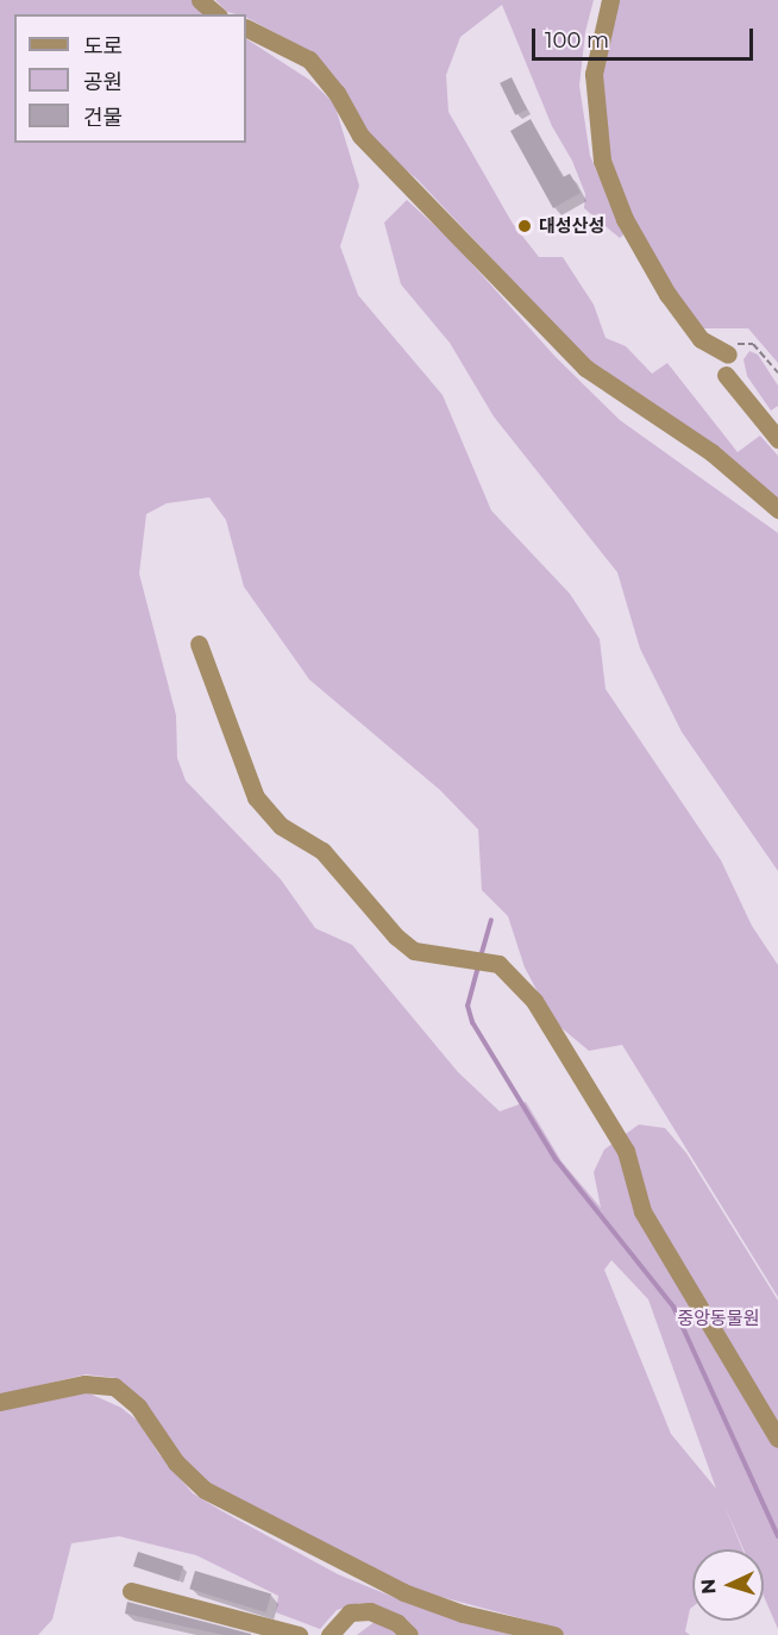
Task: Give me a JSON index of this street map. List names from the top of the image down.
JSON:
{
  "parks": ["중앙동물원"],
  "places": ["대성산성"],
  "legend": ["도로", "공원", "건물"],
  "scale_bar": "100 m",
  "north": "left"
}
